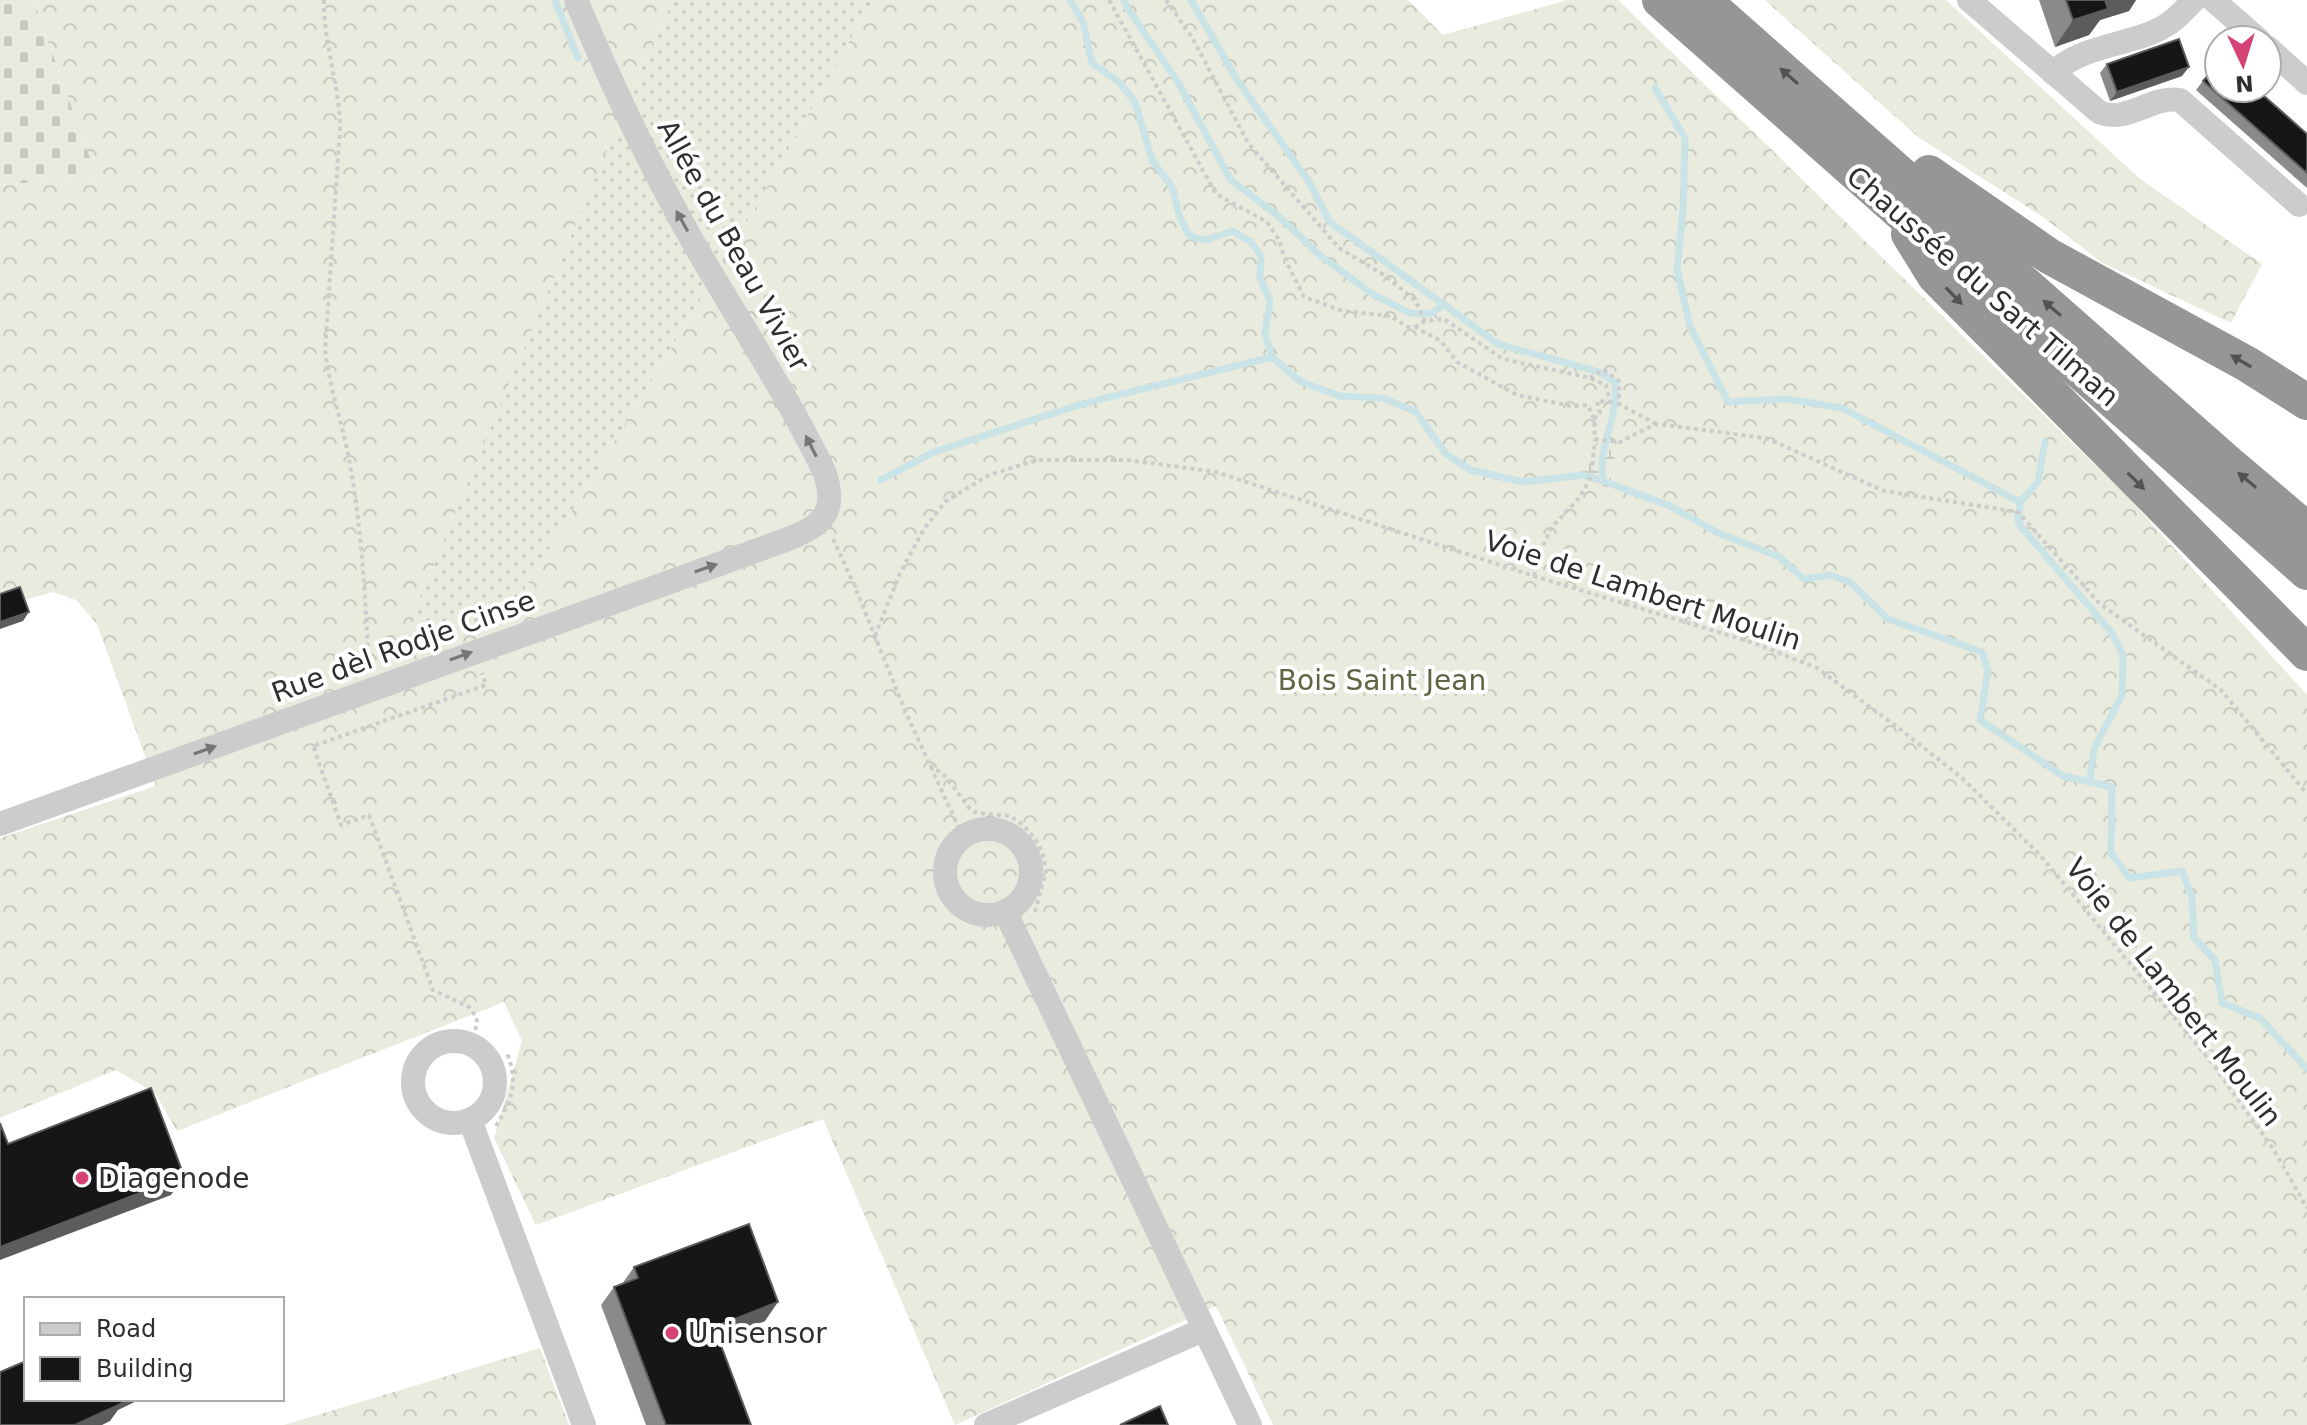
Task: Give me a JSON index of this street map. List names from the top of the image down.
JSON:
{
  "streets": {
    "highway": ["Chaussée du Sart Tilman"],
    "street": ["Allée du Beau Vivier", "Rue dèl Rodje Cinse"],
    "path": ["Voie de Lambert Moulin"]
  },
  "crossings": [
    ["Allée du Beau Vivier", "Rue dèl Rodje Cinse"]
  ],
  "one_way": ["Allée du Beau Vivier", "Rue dèl Rodje Cinse"],
  "parks": ["Bois Saint Jean"],
  "places": ["Diagenode", "Unisensor"],
  "legend": ["Road", "Building"],
  "north": "bottom"
}
